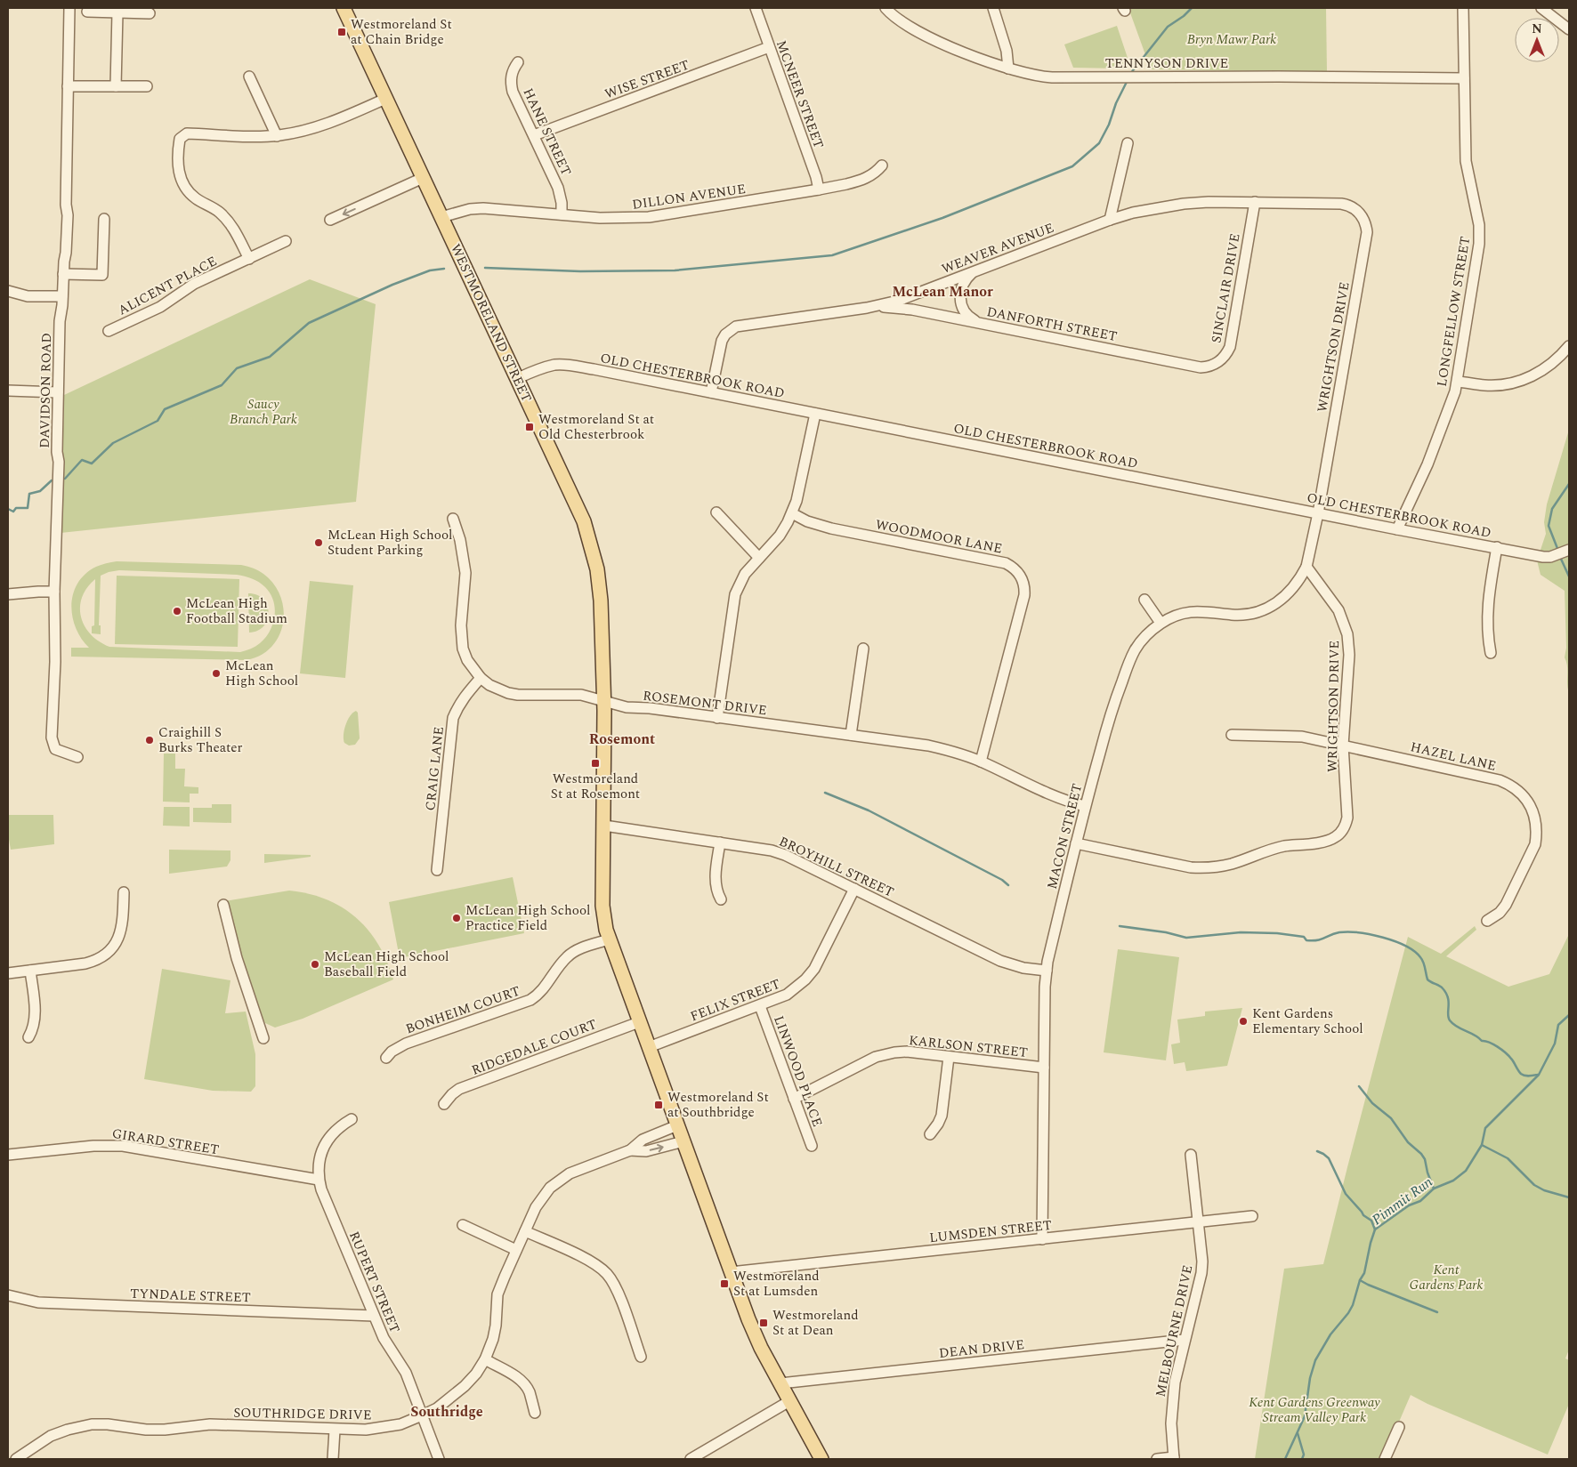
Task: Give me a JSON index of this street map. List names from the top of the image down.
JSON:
{
  "streets": {
    "main road": ["WESTMORELAND STREET"],
    "street": [
      "TENNYSON DRIVE",
      "WISE STREET",
      "MCNEER STREET",
      "HANE STREET",
      "DILLON AVENUE",
      "WEAVER AVENUE",
      "ALICENT PLACE",
      "SINCLAIR DRIVE",
      "LONGFELLOW STREET",
      "DANFORTH STREET",
      "WRIGHTSON DRIVE",
      "OLD CHESTERBROOK ROAD",
      "DAVIDSON ROAD",
      "WOODMOOR LANE",
      "ROSEMONT DRIVE",
      "HAZEL LANE",
      "CRAIG LANE",
      "MACON STREET",
      "BROYHILL STREET",
      "FELIX STREET",
      "BONHEIM COURT",
      "KARLSON STREET",
      "RIDGEDALE COURT",
      "LINWOOD PLACE",
      "GIRARD STREET",
      "LUMSDEN STREET",
      "RUPERT STREET",
      "TYNDALE STREET",
      "MELBOURNE DRIVE",
      "DEAN DRIVE",
      "SOUTHRIDGE DRIVE"
    ]
  },
  "crossings": [
    ["TENNYSON DRIVE", "LONGFELLOW STREET"],
    ["WISE STREET", "MCNEER STREET"],
    ["WISE STREET", "HANE STREET"],
    ["MCNEER STREET", "DILLON AVENUE"],
    ["HANE STREET", "DILLON AVENUE"],
    ["DILLON AVENUE", "WESTMORELAND STREET"],
    ["WEAVER AVENUE", "SINCLAIR DRIVE"],
    ["WEAVER AVENUE", "DANFORTH STREET"],
    ["WEAVER AVENUE", "WRIGHTSON DRIVE"],
    ["WEAVER AVENUE", "OLD CHESTERBROOK ROAD"],
    ["SINCLAIR DRIVE", "DANFORTH STREET"],
    ["LONGFELLOW STREET", "OLD CHESTERBROOK ROAD"],
    ["WESTMORELAND STREET", "OLD CHESTERBROOK ROAD"],
    ["WESTMORELAND STREET", "ROSEMONT DRIVE"],
    ["WESTMORELAND STREET", "BROYHILL STREET"],
    ["WESTMORELAND STREET", "FELIX STREET"],
    ["WESTMORELAND STREET", "BONHEIM COURT"],
    ["WESTMORELAND STREET", "RIDGEDALE COURT"],
    ["WESTMORELAND STREET", "LUMSDEN STREET"],
    ["WESTMORELAND STREET", "DEAN DRIVE"],
    ["WESTMORELAND STREET", "SOUTHRIDGE DRIVE"],
    ["WRIGHTSON DRIVE", "OLD CHESTERBROOK ROAD"],
    ["WRIGHTSON DRIVE", "HAZEL LANE"],
    ["WRIGHTSON DRIVE", "MACON STREET"],
    ["WOODMOOR LANE", "ROSEMONT DRIVE"],
    ["ROSEMONT DRIVE", "CRAIG LANE"],
    ["ROSEMONT DRIVE", "MACON STREET"],
    ["MACON STREET", "BROYHILL STREET"],
    ["MACON STREET", "KARLSON STREET"],
    ["MACON STREET", "LUMSDEN STREET"],
    ["BROYHILL STREET", "FELIX STREET"],
    ["FELIX STREET", "LINWOOD PLACE"],
    ["KARLSON STREET", "LINWOOD PLACE"],
    ["GIRARD STREET", "RUPERT STREET"],
    ["LUMSDEN STREET", "MELBOURNE DRIVE"],
    ["RUPERT STREET", "TYNDALE STREET"],
    ["RUPERT STREET", "SOUTHRIDGE DRIVE"],
    ["MELBOURNE DRIVE", "DEAN DRIVE"]
  ],
  "districts": ["McLean Manor", "Rosemont", "Southridge"],
  "water": ["Pimmit Run"],
  "parks": [
    "Bryn Mawr Park",
    "Saucy Branch Park",
    "Kent Gardens Park",
    "Kent Gardens Greenway Stream Valley Park"
  ],
  "places": {
    "transit": [
      "Westmoreland St at Chain Bridge",
      "Westmoreland St at Old Chesterbrook",
      "Westmoreland St at Rosemont",
      "Westmoreland St at Southbridge",
      "Westmoreland St at Lumsden",
      "Westmoreland St at Dean"
    ],
    "other": [
      "McLean High School Student Parking",
      "McLean High Football Stadium",
      "McLean High School",
      "Craighill S Burks Theater",
      "McLean High School Practice Field",
      "McLean High School Baseball Field",
      "Kent Gardens Elementary School"
    ]
  },
  "north": "top"
}
